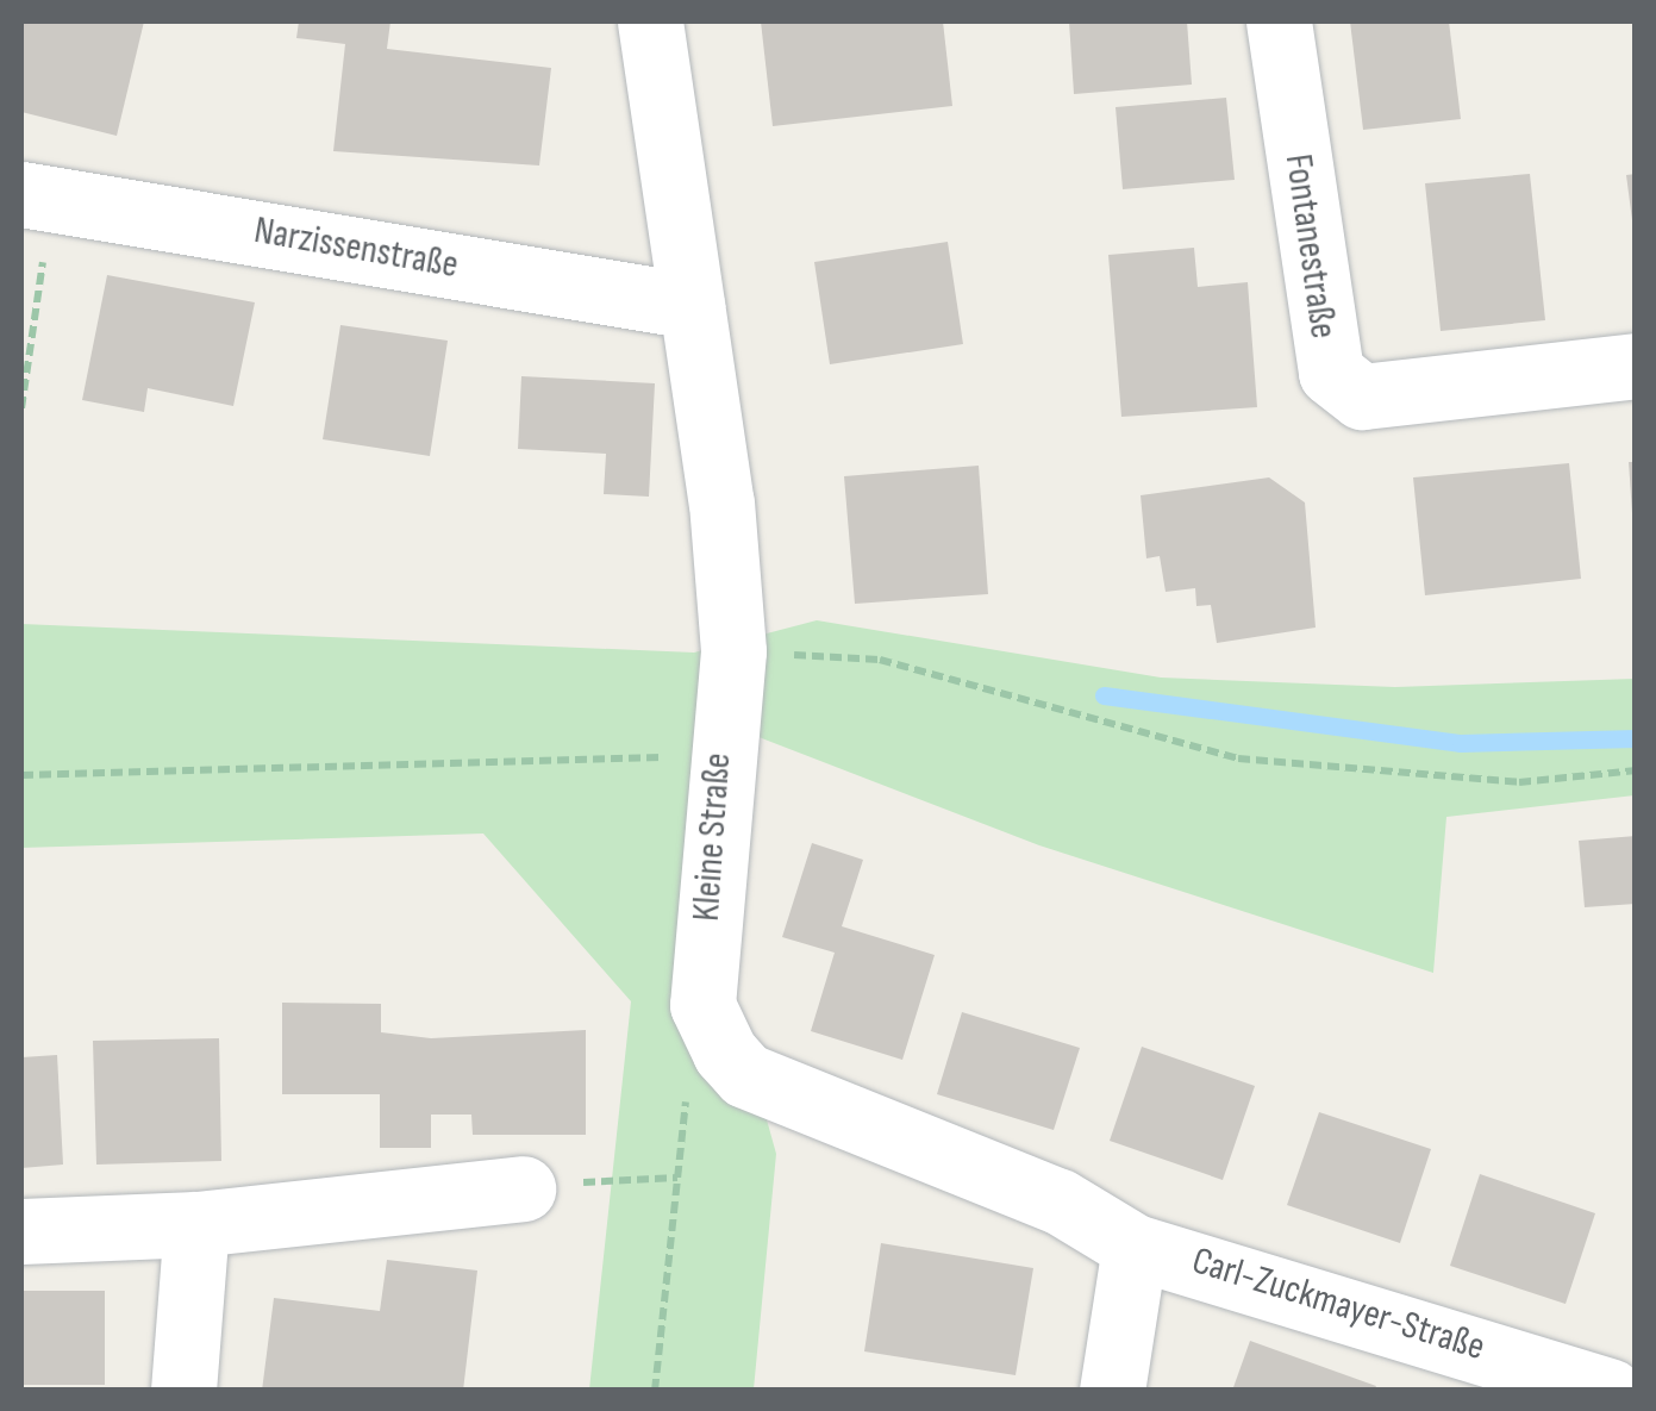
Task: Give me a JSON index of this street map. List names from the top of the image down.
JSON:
{
  "streets": {
    "street": [
      "Fontanestraße",
      "Narzissenstraße",
      "Kleine Straße",
      "Carl-Zuckmayer-Straße"
    ]
  },
  "crossings": [
    ["Narzissenstraße", "Kleine Straße"],
    ["Kleine Straße", "Carl-Zuckmayer-Straße"]
  ]
}
